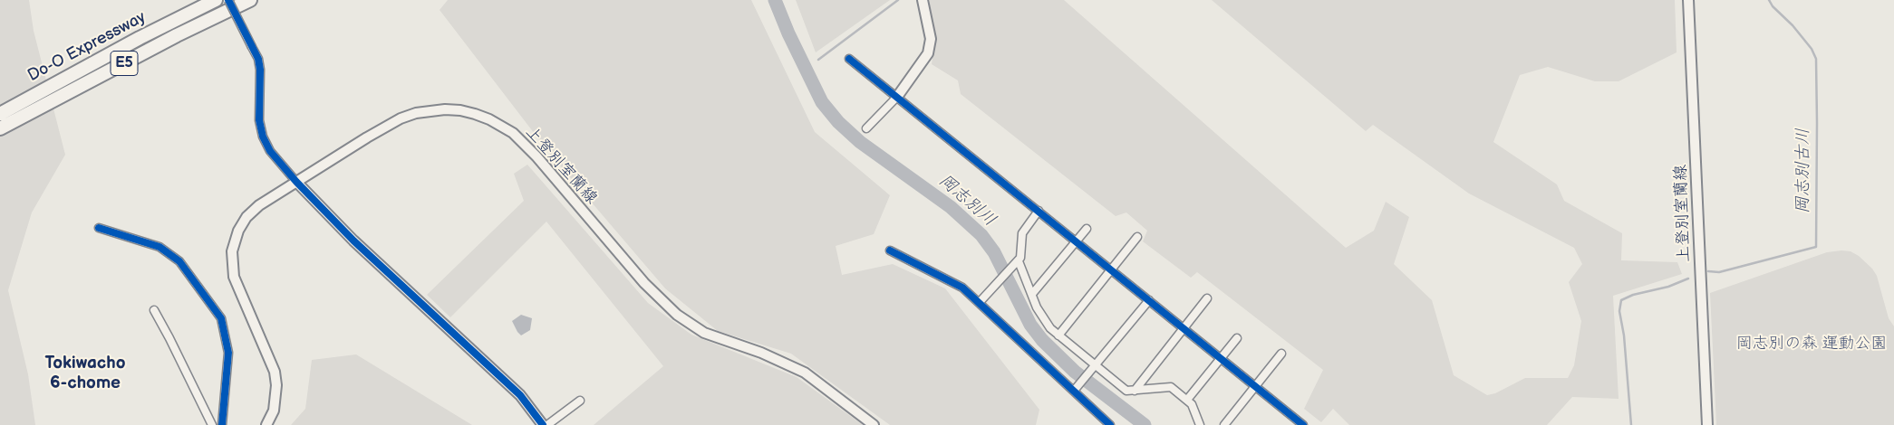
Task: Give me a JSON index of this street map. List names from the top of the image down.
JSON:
{
  "streets": {
    "highway": ["Do-O Expressway", "E5"],
    "main road": ["上登別室蘭線"]
  },
  "districts": ["Tokiwacho 6-chome"],
  "water": ["岡志別古川", "岡志別川"],
  "parks": ["岡志別の森 運動公園"]
}
